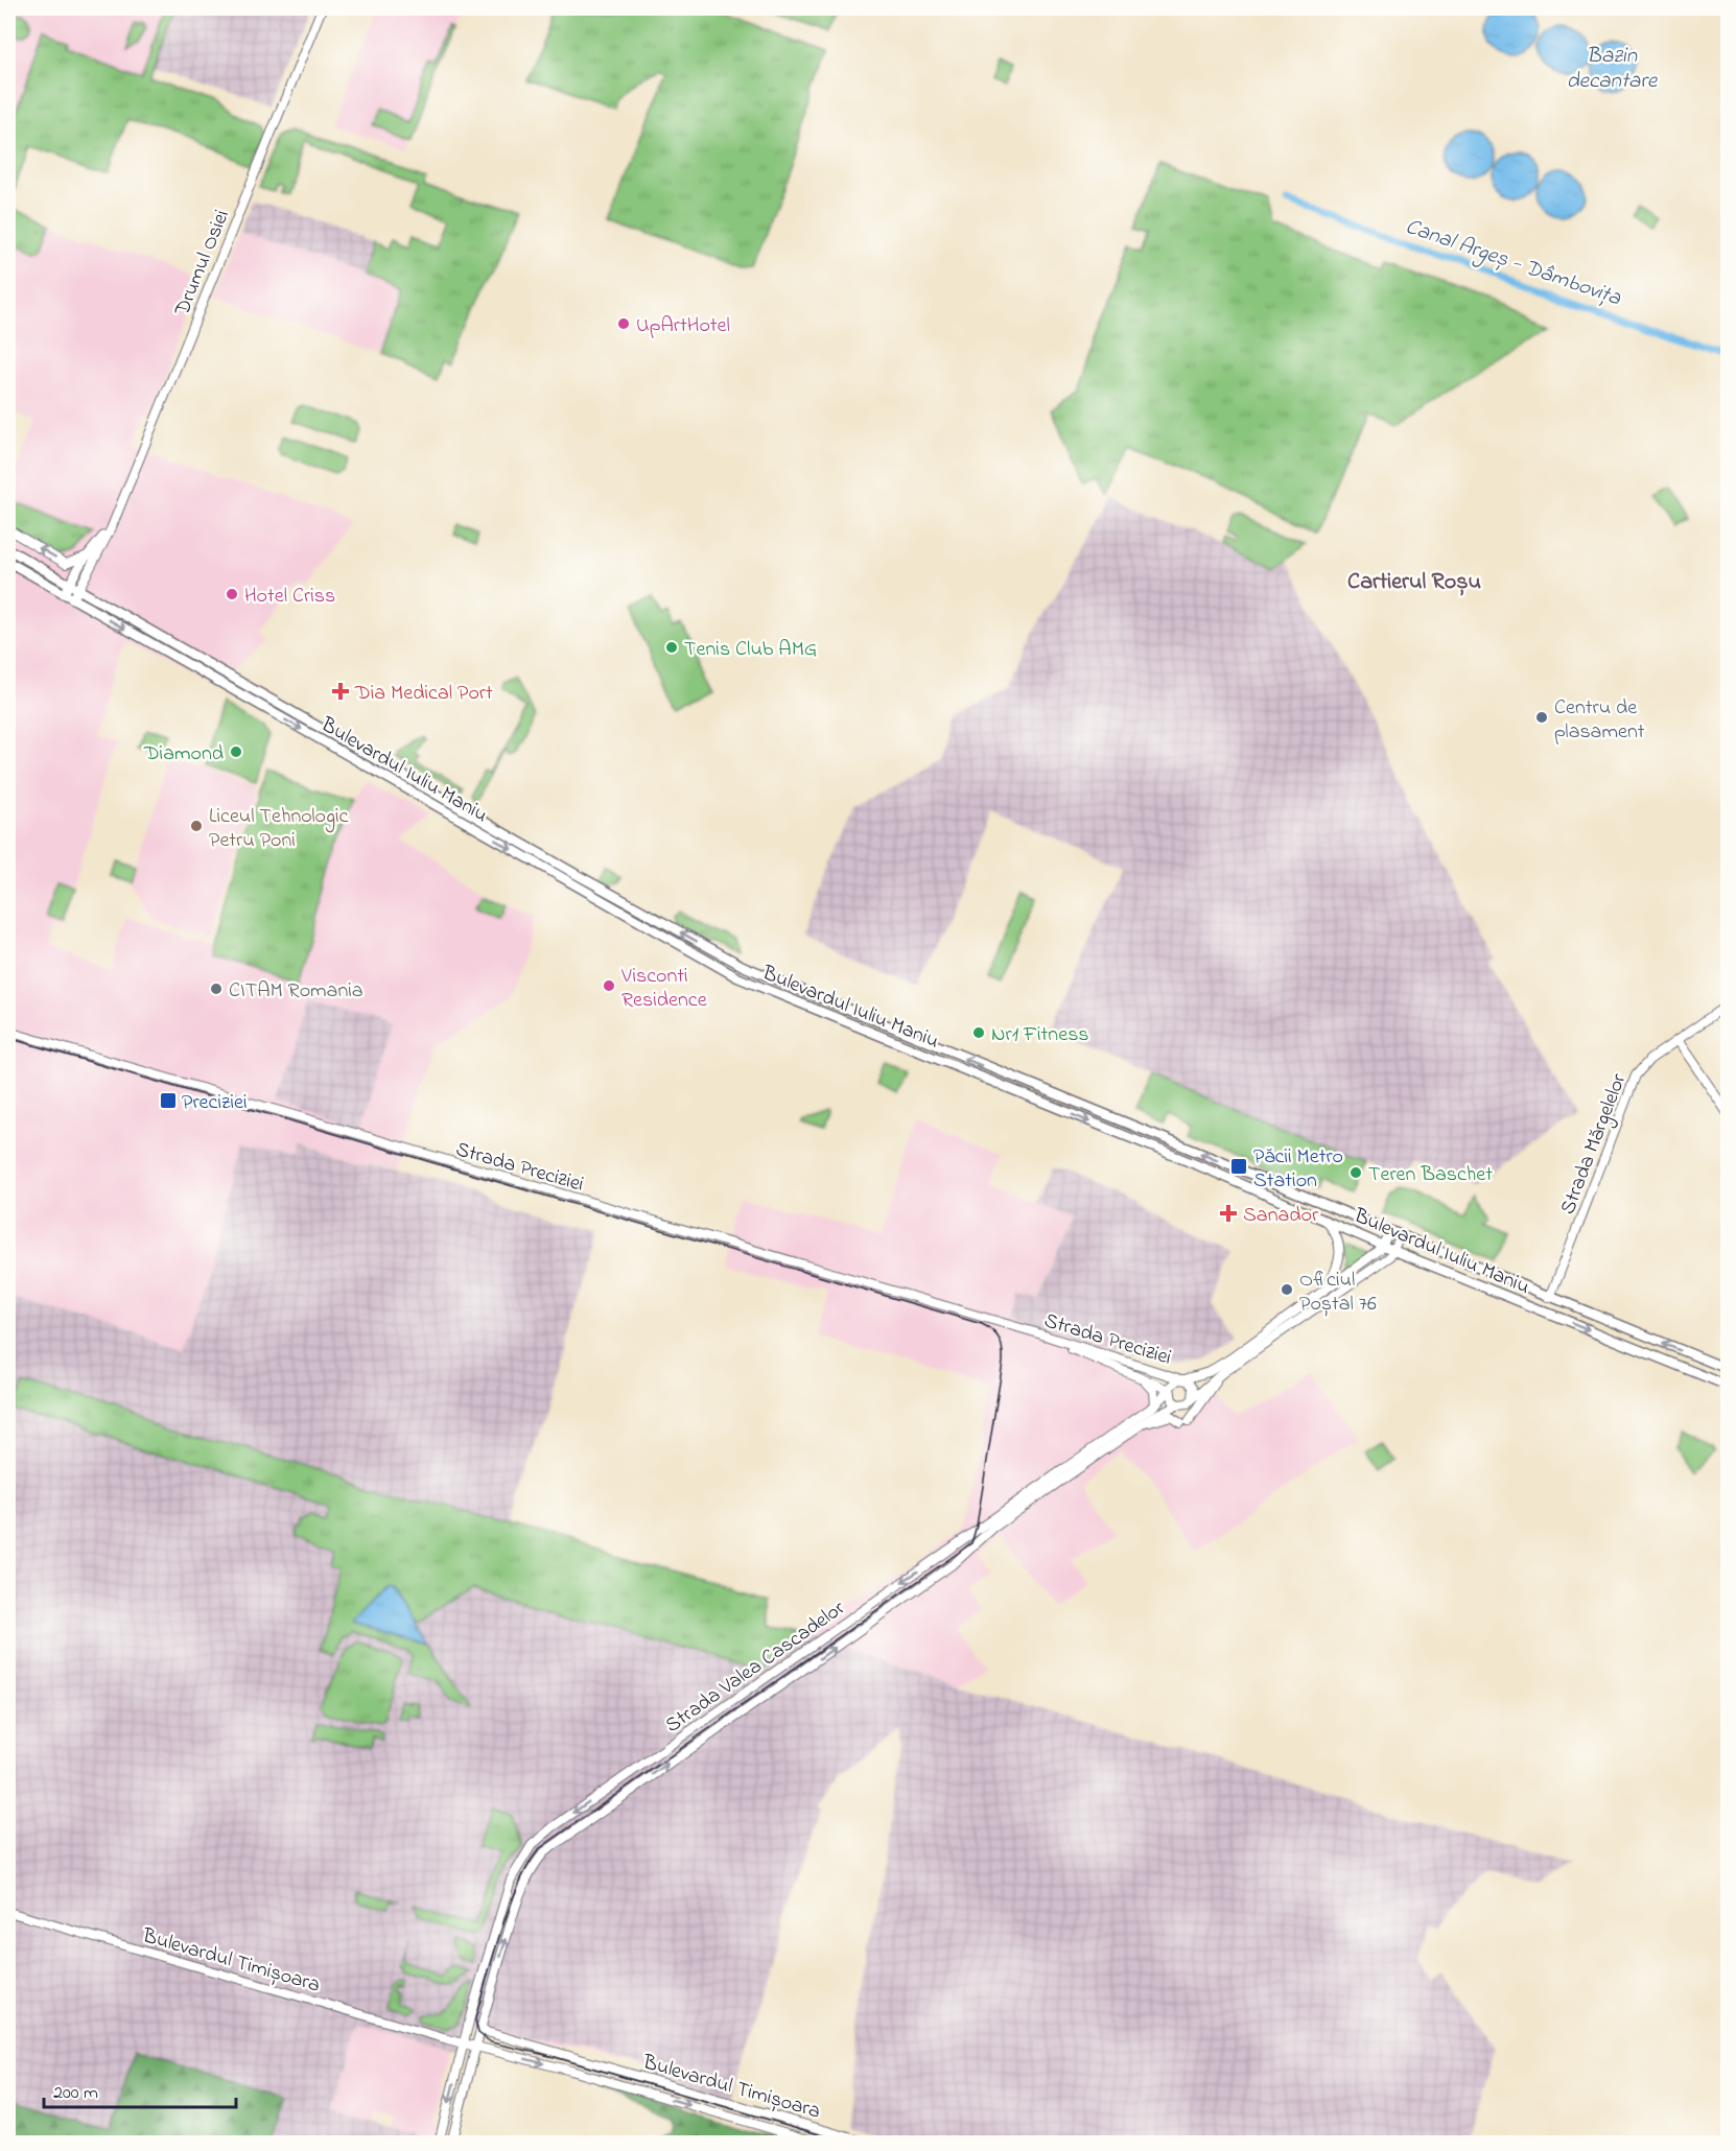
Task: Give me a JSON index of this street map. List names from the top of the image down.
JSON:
{
  "streets": {
    "main road": [
      "Drumul Osiei",
      "Bulevardul Iuliu Maniu",
      "Strada Mărgelelor",
      "Strada Preciziei",
      "Strada Valea Cascadelor",
      "Bulevardul Timișoara"
    ]
  },
  "crossings": [
    ["Drumul Osiei", "Bulevardul Iuliu Maniu"],
    ["Bulevardul Iuliu Maniu", "Strada Mărgelelor"],
    ["Strada Preciziei", "Strada Valea Cascadelor"],
    ["Strada Valea Cascadelor", "Bulevardul Timișoara"]
  ],
  "districts": ["Cartierul Roșu"],
  "water": ["Bazin decantare", "Canal Argeș - Dâmbovița"],
  "places": {
    "other": [
      "UpArtHotel",
      "Hotel Criss",
      "Tenis Club AMG",
      "Centru de plasament",
      "Diamond",
      "Liceul Tehnologic Petru Poni",
      "Visconti Residence",
      "CITAM Romania",
      "Nr1 Fitness",
      "Teren Baschet",
      "Oficiul Poștal 76"
    ],
    "health": ["Dia Medical Port", "Sanador"],
    "transit": ["Preciziei", "Păcii Metro Station"]
  },
  "scale_bar": "200 m"
}
